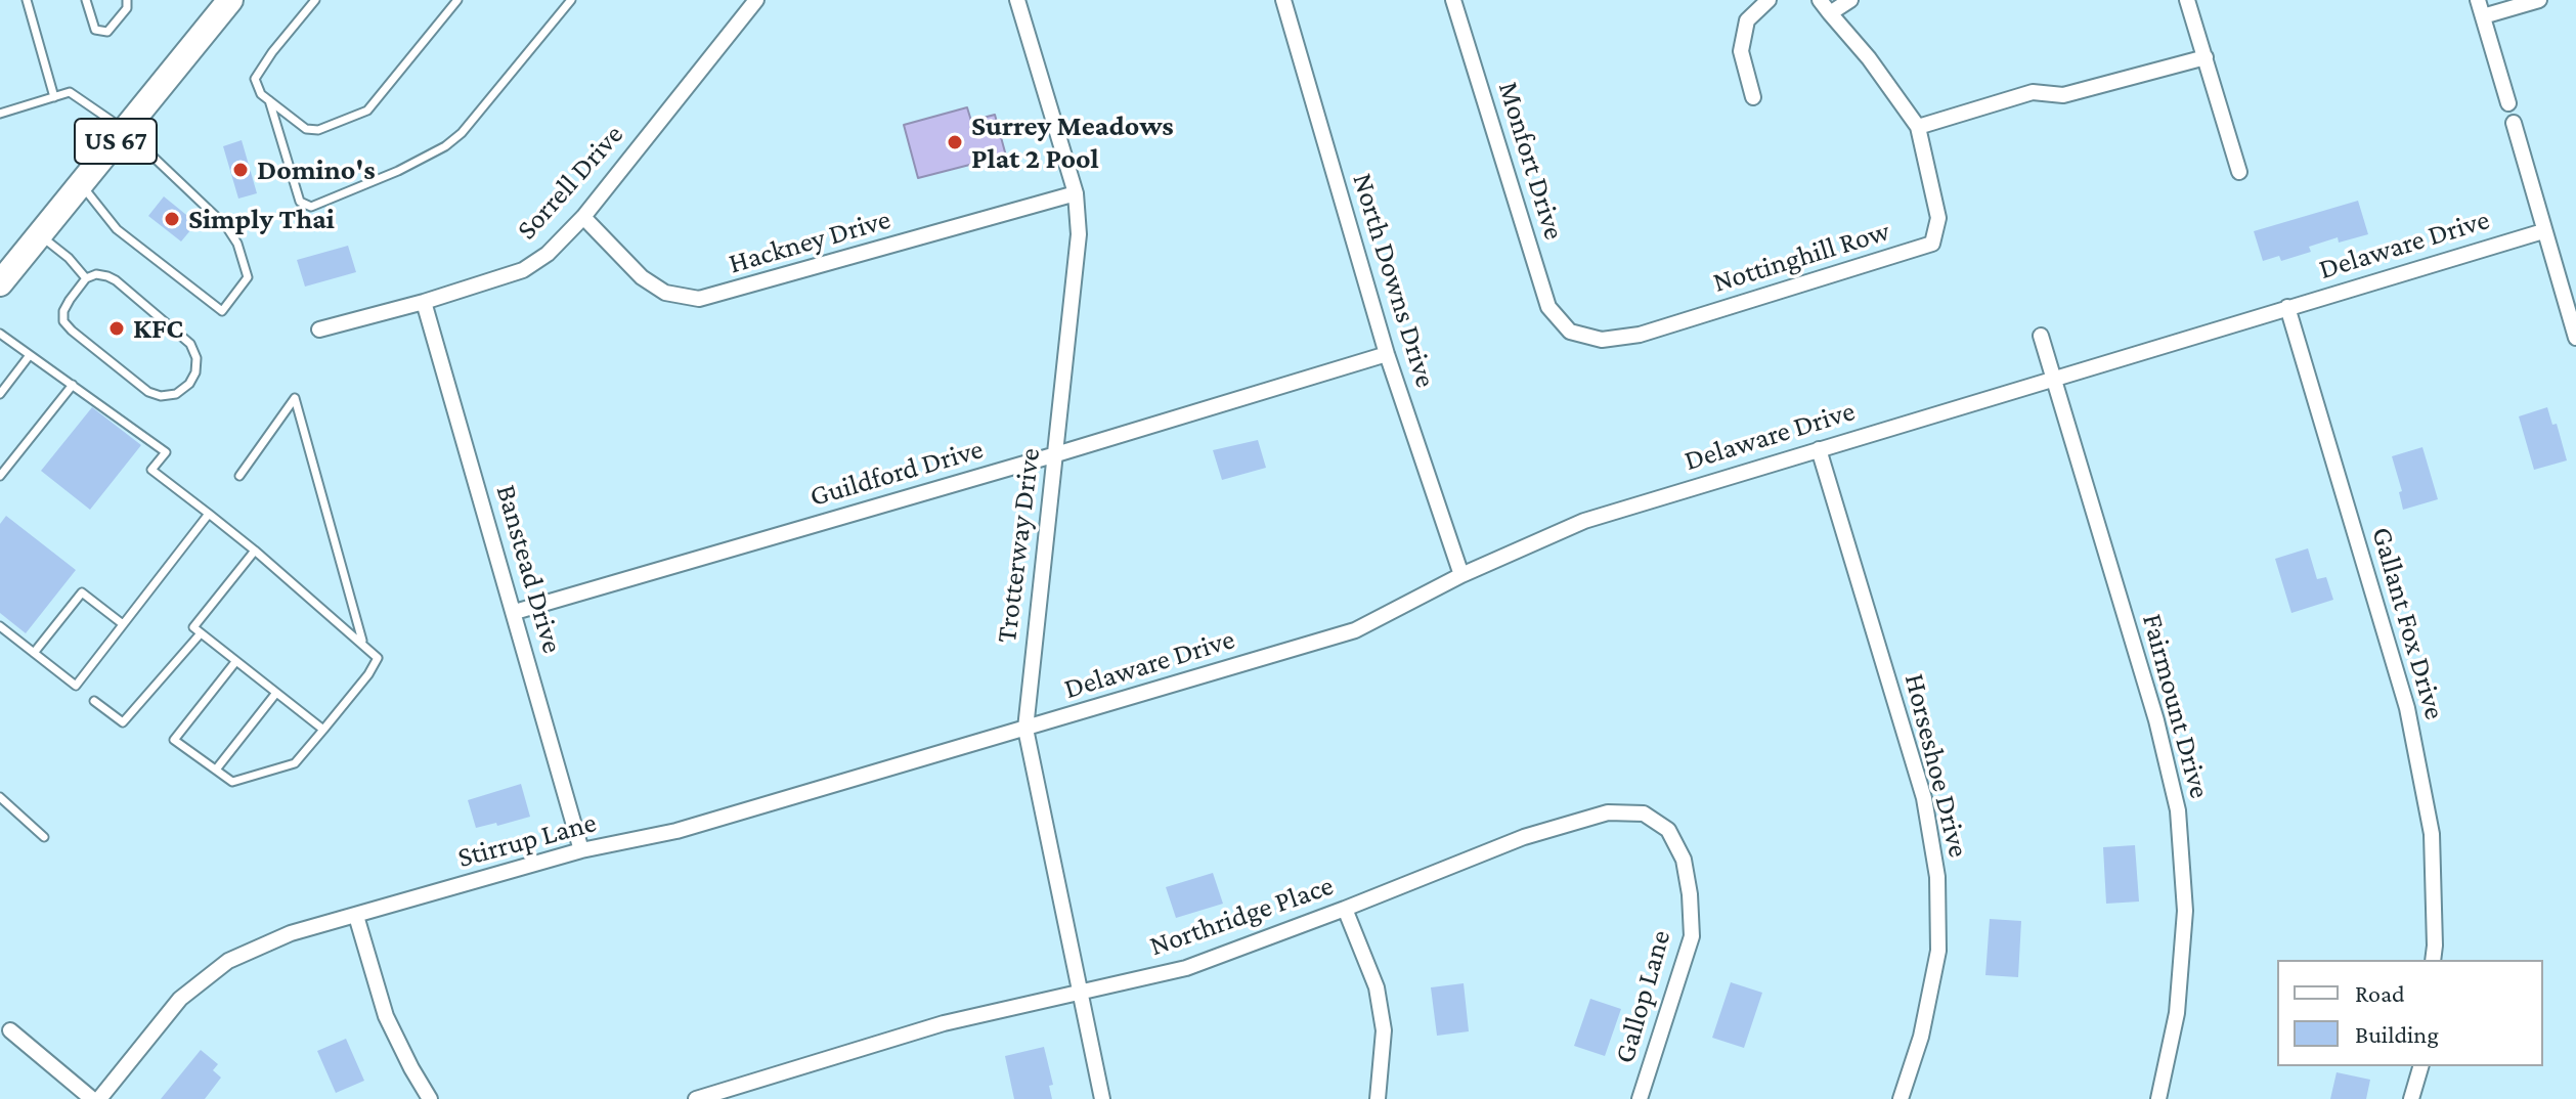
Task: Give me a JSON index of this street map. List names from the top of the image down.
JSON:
{
  "streets": {
    "main road": ["US 67"],
    "street": [
      "Monfort Drive",
      "Sorrell Drive",
      "Hackney Drive",
      "Delaware Drive",
      "Nottinghill Row",
      "North Downs Drive",
      "Guildford Drive",
      "Trotterway Drive",
      "Banstead Drive",
      "Gallant Fox Drive",
      "Fairmount Drive",
      "Horseshoe Drive",
      "Stirrup Lane",
      "Northridge Place",
      "Gallop Lane"
    ]
  },
  "crossings": [
    ["Monfort Drive", "Nottinghill Row"],
    ["Sorrell Drive", "Hackney Drive"],
    ["Sorrell Drive", "Banstead Drive"],
    ["Hackney Drive", "Trotterway Drive"],
    ["Delaware Drive", "North Downs Drive"],
    ["Delaware Drive", "Trotterway Drive"],
    ["Delaware Drive", "Gallant Fox Drive"],
    ["Delaware Drive", "Fairmount Drive"],
    ["Delaware Drive", "Horseshoe Drive"],
    ["Delaware Drive", "Stirrup Lane"],
    ["North Downs Drive", "Guildford Drive"],
    ["Guildford Drive", "Trotterway Drive"],
    ["Guildford Drive", "Banstead Drive"],
    ["Trotterway Drive", "Stirrup Lane"],
    ["Trotterway Drive", "Northridge Place"],
    ["Banstead Drive", "Stirrup Lane"],
    ["Northridge Place", "Gallop Lane"]
  ],
  "places": [
    "Surrey Meadows Plat 2 Pool",
    "Domino's",
    "Simply Thai",
    "KFC"
  ],
  "legend": ["Road", "Building"]
}
